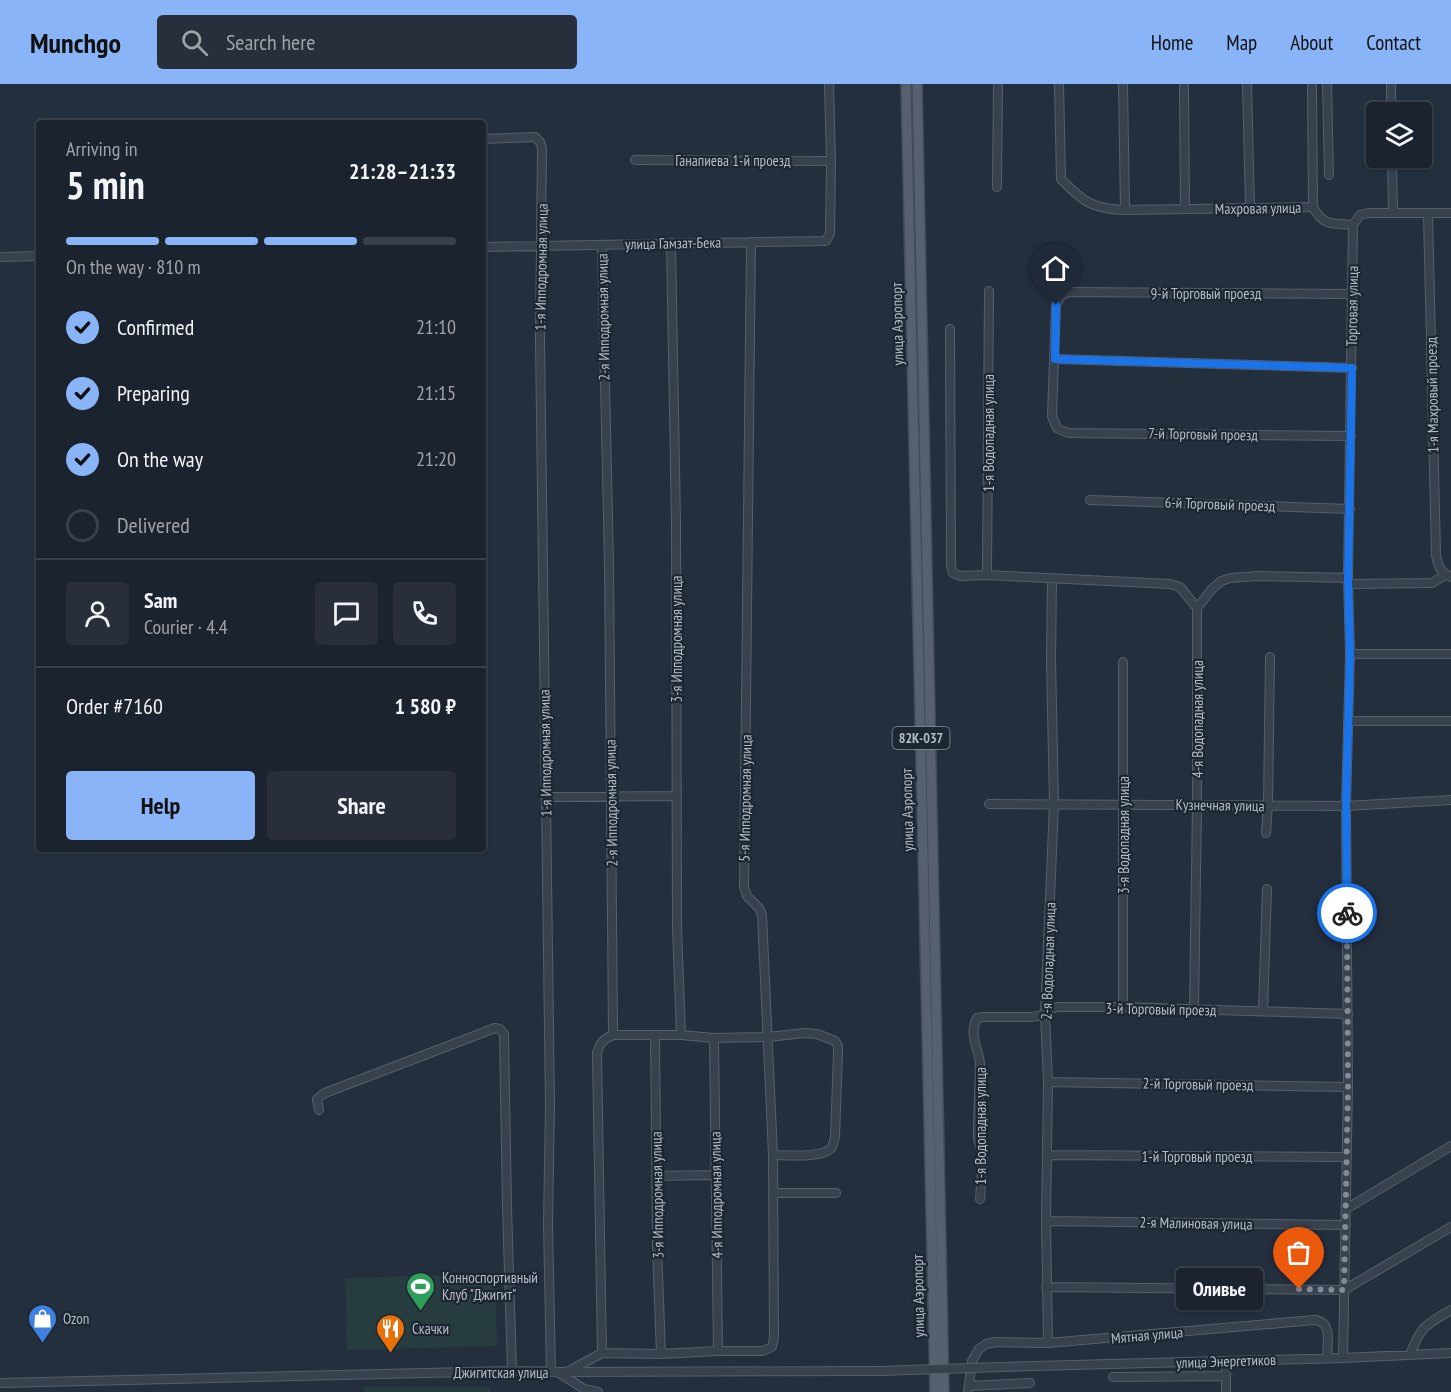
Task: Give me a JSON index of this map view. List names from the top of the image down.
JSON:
{
  "streets": {
    "main road": ["улица Аэропорт", "82К-037"],
    "street": [
      "Ганапиева 1-й проезд",
      "Махровая улица",
      "улица Гамзат-Бека",
      "1-я Ипподромная улица",
      "9-й Торговый проезд",
      "Торговая улица",
      "2-я Ипподромная улица",
      "1-я Махровый проезд",
      "1-я Водопадная улица",
      "7-й Торговый проезд",
      "6-й Торговый проезд",
      "3-я Ипподромная улица",
      "4-я Водопадная улица",
      "5-я Ипподромная улица",
      "Кузнечная улица",
      "3-я Водопадная улица",
      "2-я Водопадная улица",
      "3-й Торговый проезд",
      "2-й Торговый проезд",
      "1-й Торговый проезд",
      "4-я Ипподромная улица",
      "2-я Малиновая улица",
      "Мятная улица",
      "улица Энергетиков",
      "Джигитская улица"
    ]
  },
  "crossings": [
    ["Ганапиева 1-й проезд", "улица Гамзат-Бека"],
    ["Махровая улица", "Торговая улица"],
    ["улица Гамзат-Бека", "1-я Ипподромная улица"],
    ["улица Гамзат-Бека", "2-я Ипподромная улица"],
    ["улица Гамзат-Бека", "3-я Ипподромная улица"],
    ["улица Гамзат-Бека", "5-я Ипподромная улица"],
    ["1-я Ипподромная улица", "Джигитская улица"],
    ["9-й Торговый проезд", "Торговая улица"],
    ["9-й Торговый проезд", "7-й Торговый проезд"],
    ["Торговая улица", "7-й Торговый проезд"],
    ["Торговая улица", "6-й Торговый проезд"],
    ["Торговая улица", "Кузнечная улица"],
    ["Торговая улица", "3-й Торговый проезд"],
    ["Торговая улица", "2-й Торговый проезд"],
    ["Торговая улица", "1-й Торговый проезд"],
    ["Торговая улица", "2-я Малиновая улица"],
    ["Торговая улица", "улица Энергетиков"],
    ["1-я Водопадная улица", "3-й Торговый проезд"],
    ["4-я Водопадная улица", "Кузнечная улица"],
    ["4-я Водопадная улица", "3-й Торговый проезд"],
    ["5-я Ипподромная улица", "4-я Ипподромная улица"],
    ["Кузнечная улица", "3-я Водопадная улица"],
    ["Кузнечная улица", "2-я Водопадная улица"],
    ["3-я Водопадная улица", "3-й Торговый проезд"],
    ["2-я Водопадная улица", "3-й Торговый проезд"],
    ["2-я Водопадная улица", "2-й Торговый проезд"],
    ["2-я Водопадная улица", "1-й Торговый проезд"],
    ["2-я Водопадная улица", "2-я Малиновая улица"],
    ["2-я Водопадная улица", "Мятная улица"],
    ["Мятная улица", "улица Энергетиков"],
    ["улица Энергетиков", "Джигитская улица"]
  ],
  "places": {
    "other": ["Оливье"],
    "sports": ["Конноспортивный Клуб \"Джигит\""],
    "shop": ["Ozon"],
    "restaurant": ["Скачки"]
  },
  "page": {
    "header": "Munchgo",
    "search": "Search here",
    "nav": [
      "Home",
      "Map",
      "About",
      "Contact"
    ],
    "heading": ["5 min", "Arriving in", "21:28–21:33"],
    "panel": [
      "Sam",
      "Courier · 4.4",
      "Order #7160",
      "1 580 ₽"
    ],
    "bar": "On the way · 810 m",
    "list": [
      ["Confirmed", "21:10"],
      ["Preparing", "21:15"],
      ["On the way", "21:20"],
      "Delivered"
    ],
    "buttons": ["Help", "Share"],
    "bubble": "Оливье"
  }
}
